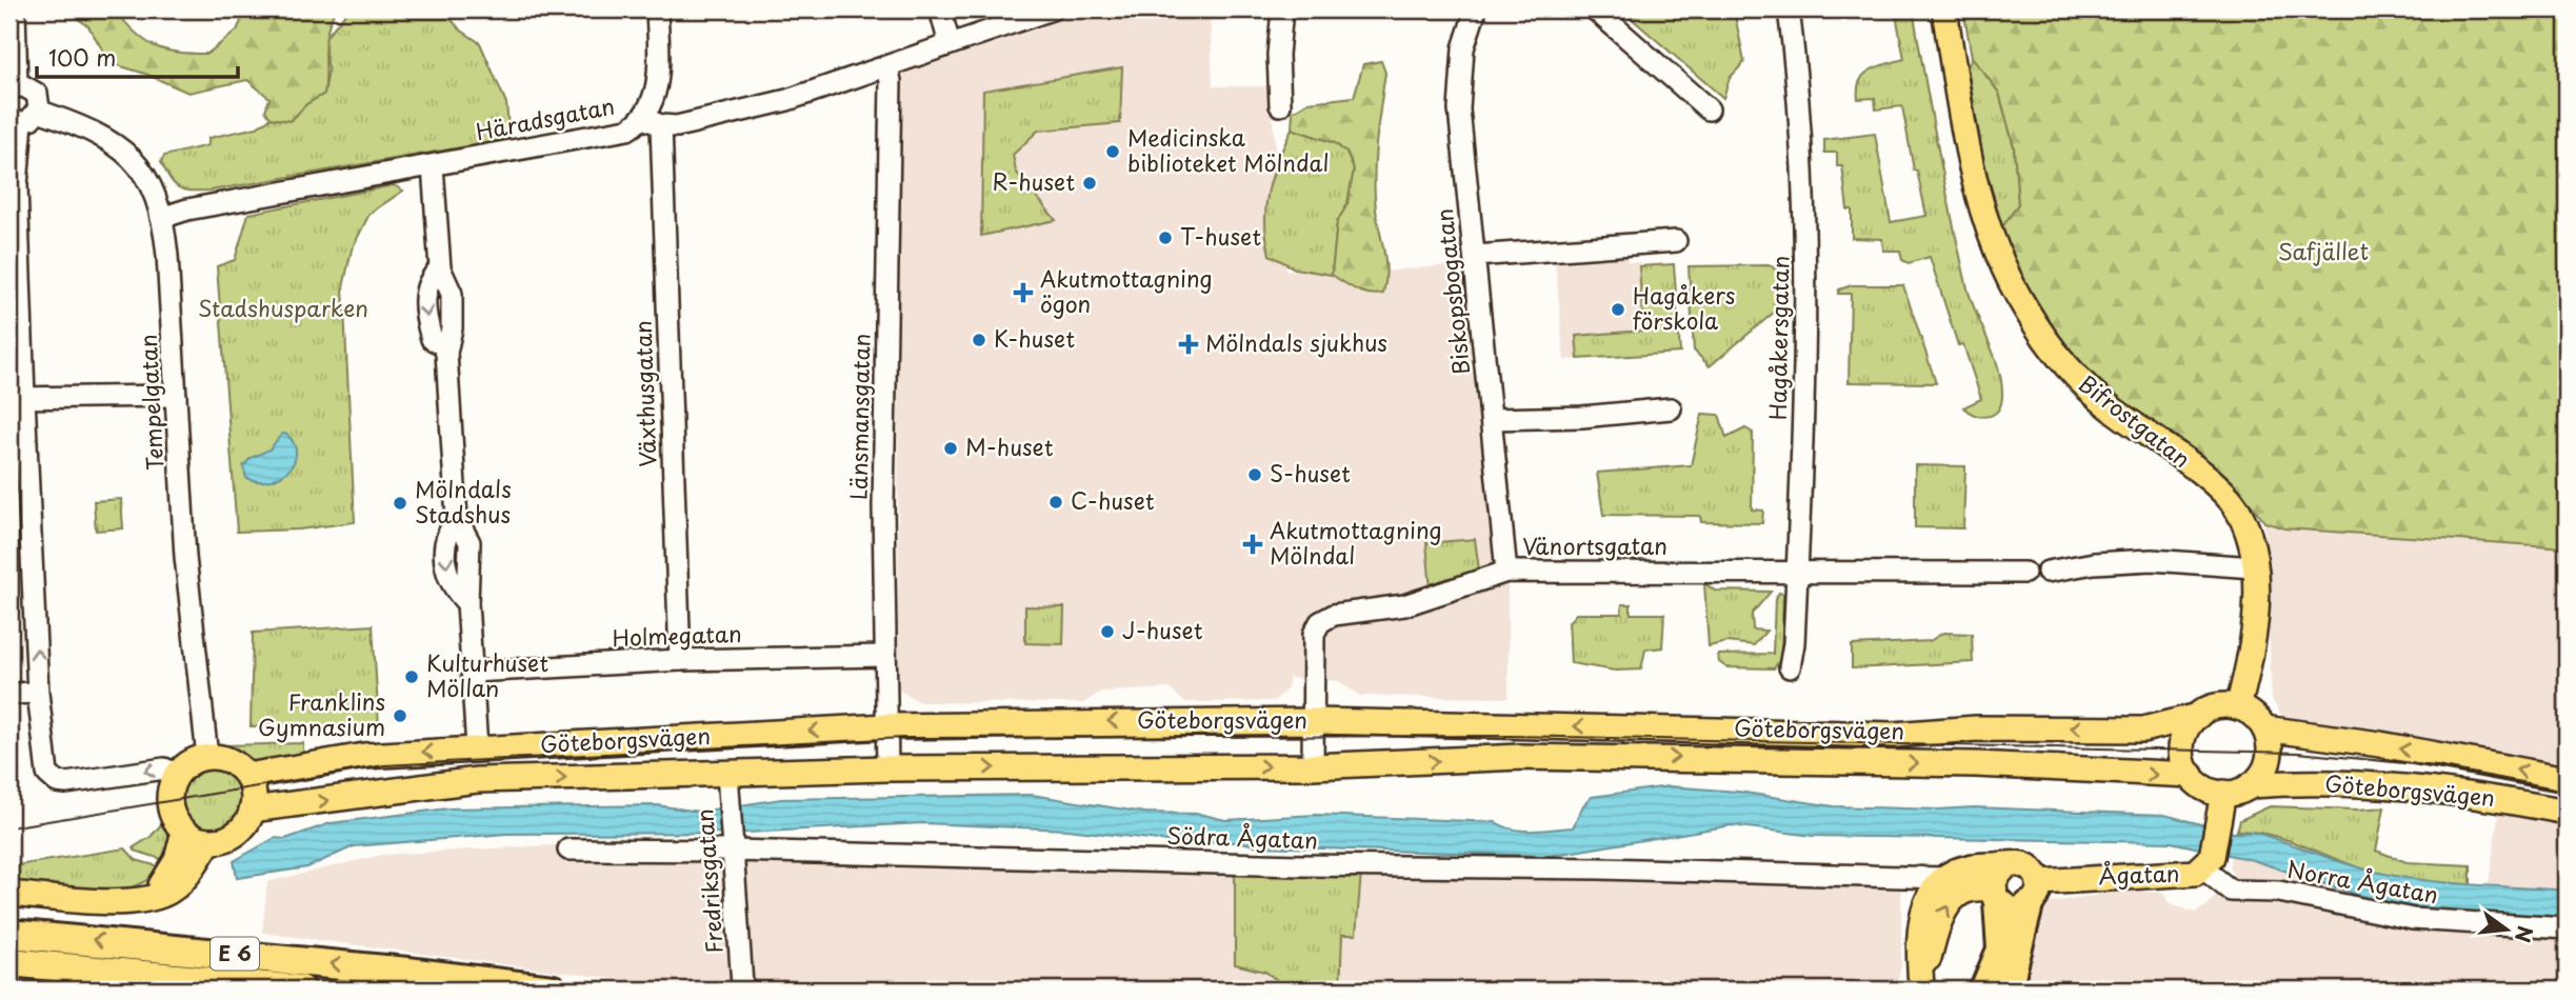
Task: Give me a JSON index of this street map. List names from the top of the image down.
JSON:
{
  "streets": {
    "highway": ["E 6"],
    "main road": ["Bifrostgatan", "Göteborgsvägen", "Ågatan"],
    "street": [
      "Häradsgatan",
      "Biskopsbogatan",
      "Hagåkersgatan",
      "Växthusgatan",
      "Tempelgatan",
      "Länsmansgatan",
      "Vänortsgatan",
      "Holmegatan",
      "Södra Ågatan",
      "Fredriksgatan",
      "Norra Ågatan"
    ]
  },
  "crossings": [
    ["Häradsgatan", "Växthusgatan"],
    ["Häradsgatan", "Tempelgatan"],
    ["Häradsgatan", "Länsmansgatan"],
    ["Biskopsbogatan", "Vänortsgatan"],
    ["Hagåkersgatan", "Vänortsgatan"],
    ["Växthusgatan", "Holmegatan"],
    ["Tempelgatan", "Göteborgsvägen"],
    ["Länsmansgatan", "Holmegatan"],
    ["Länsmansgatan", "Göteborgsvägen"],
    ["Bifrostgatan", "Göteborgsvägen"],
    ["Bifrostgatan", "Ågatan"],
    ["Vänortsgatan", "Göteborgsvägen"],
    ["Göteborgsvägen", "Ågatan"],
    ["Göteborgsvägen", "Fredriksgatan"],
    ["Södra Ågatan", "Fredriksgatan"],
    ["Ågatan", "Norra Ågatan"]
  ],
  "parks": ["Safjället", "Stadshusparken"],
  "places": {
    "other": [
      "Medicinska biblioteket Mölndal",
      "R-huset",
      "T-huset",
      "Hagåkers förskola",
      "K-huset",
      "M-huset",
      "S-huset",
      "C-huset",
      "Mölndals Stadshus",
      "J-huset",
      "Kulturhuset Möllan",
      "Franklins Gymnasium"
    ],
    "health": ["Akutmottagning ögon", "Mölndals sjukhus", "Akutmottagning Mölndal"]
  },
  "scale_bar": "100 m",
  "north": "right"
}
